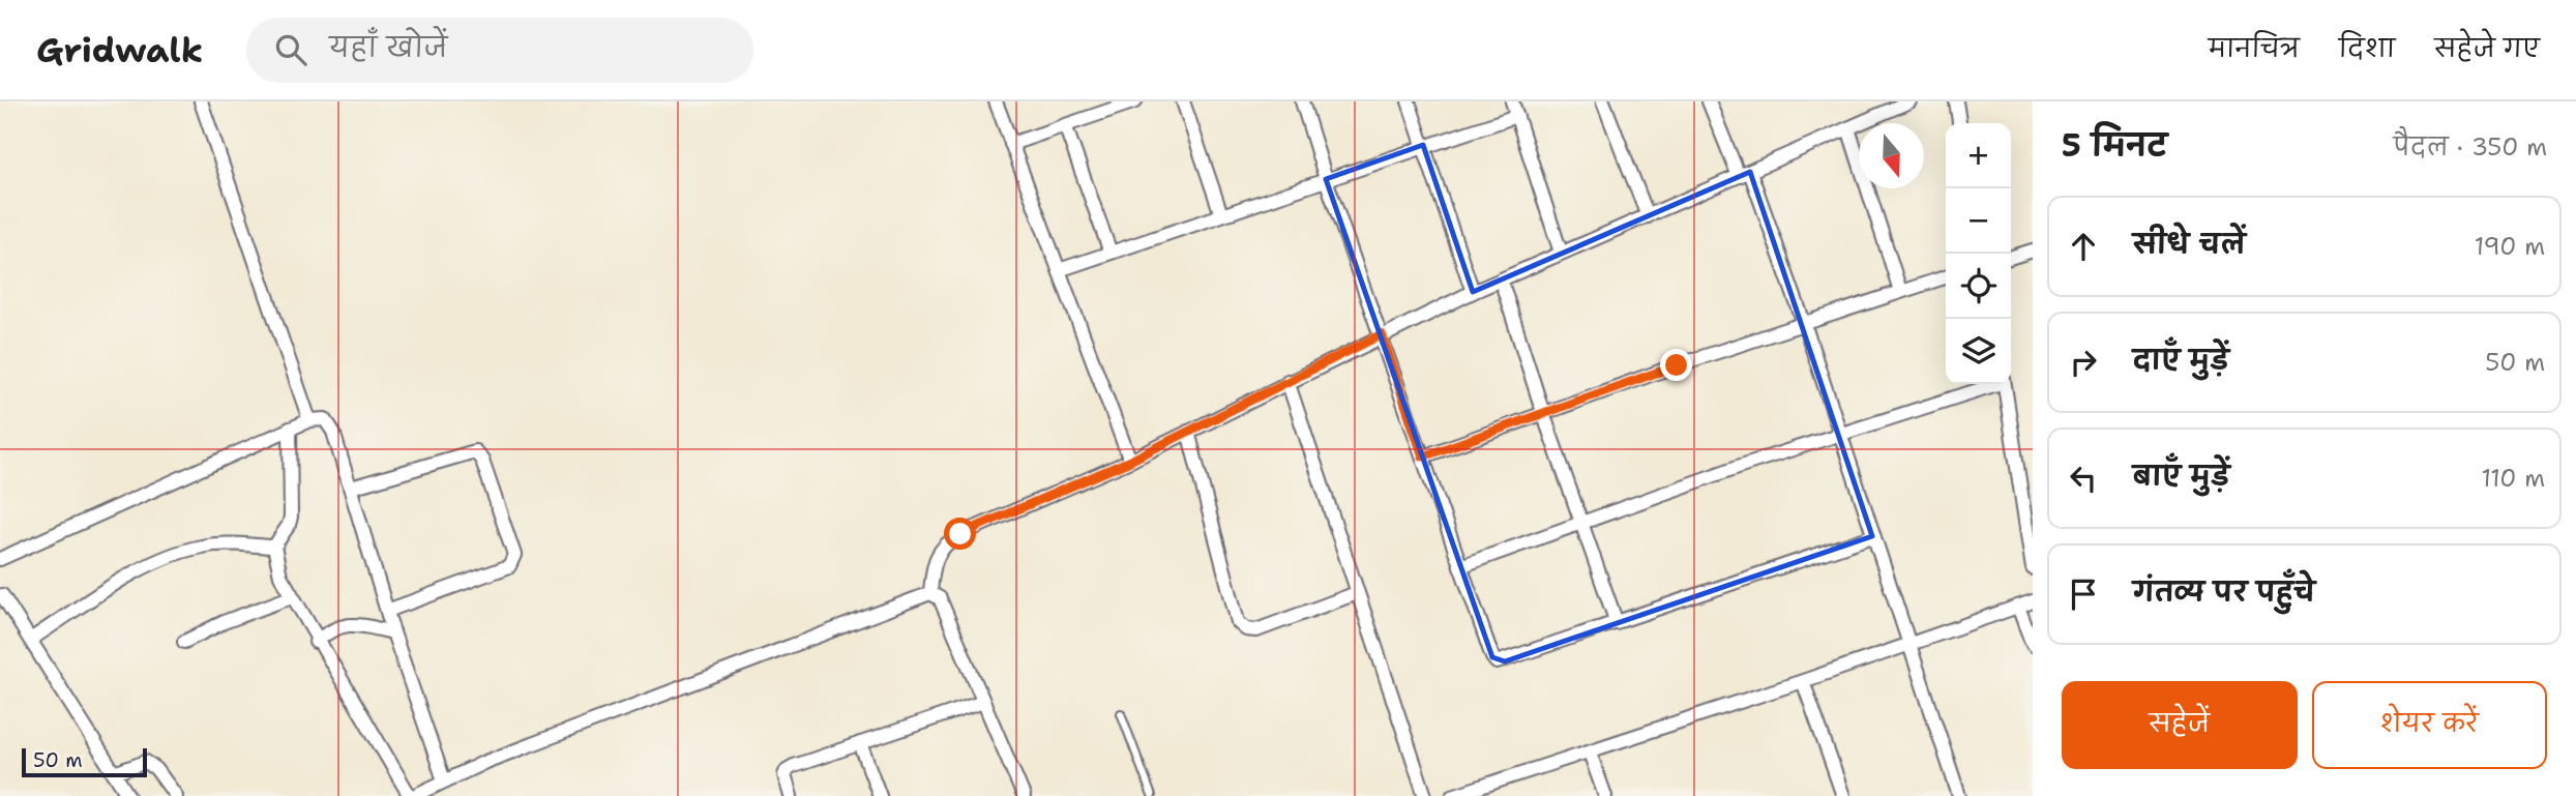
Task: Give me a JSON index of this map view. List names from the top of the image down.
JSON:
{
  "scale_bar": "50 m",
  "north": "bottom",
  "page": {
    "header": "Gridwalk",
    "search": "यहाँ खोजें",
    "nav": ["मानचित्र", "दिशा", "सहेजे गए"],
    "heading": ["5 मिनट", "पैदल · 350 m"],
    "map_buttons": ["+", "−"],
    "list": [
      ["सीधे चलें", "190 m"],
      ["दाएँ मुड़ें", "50 m"],
      ["बाएँ मुड़ें", "110 m"],
      "गंतव्य पर पहुँचे"
    ],
    "buttons": ["सहेजें", "शेयर करें"],
    "scale": "50 m"
  }
}
